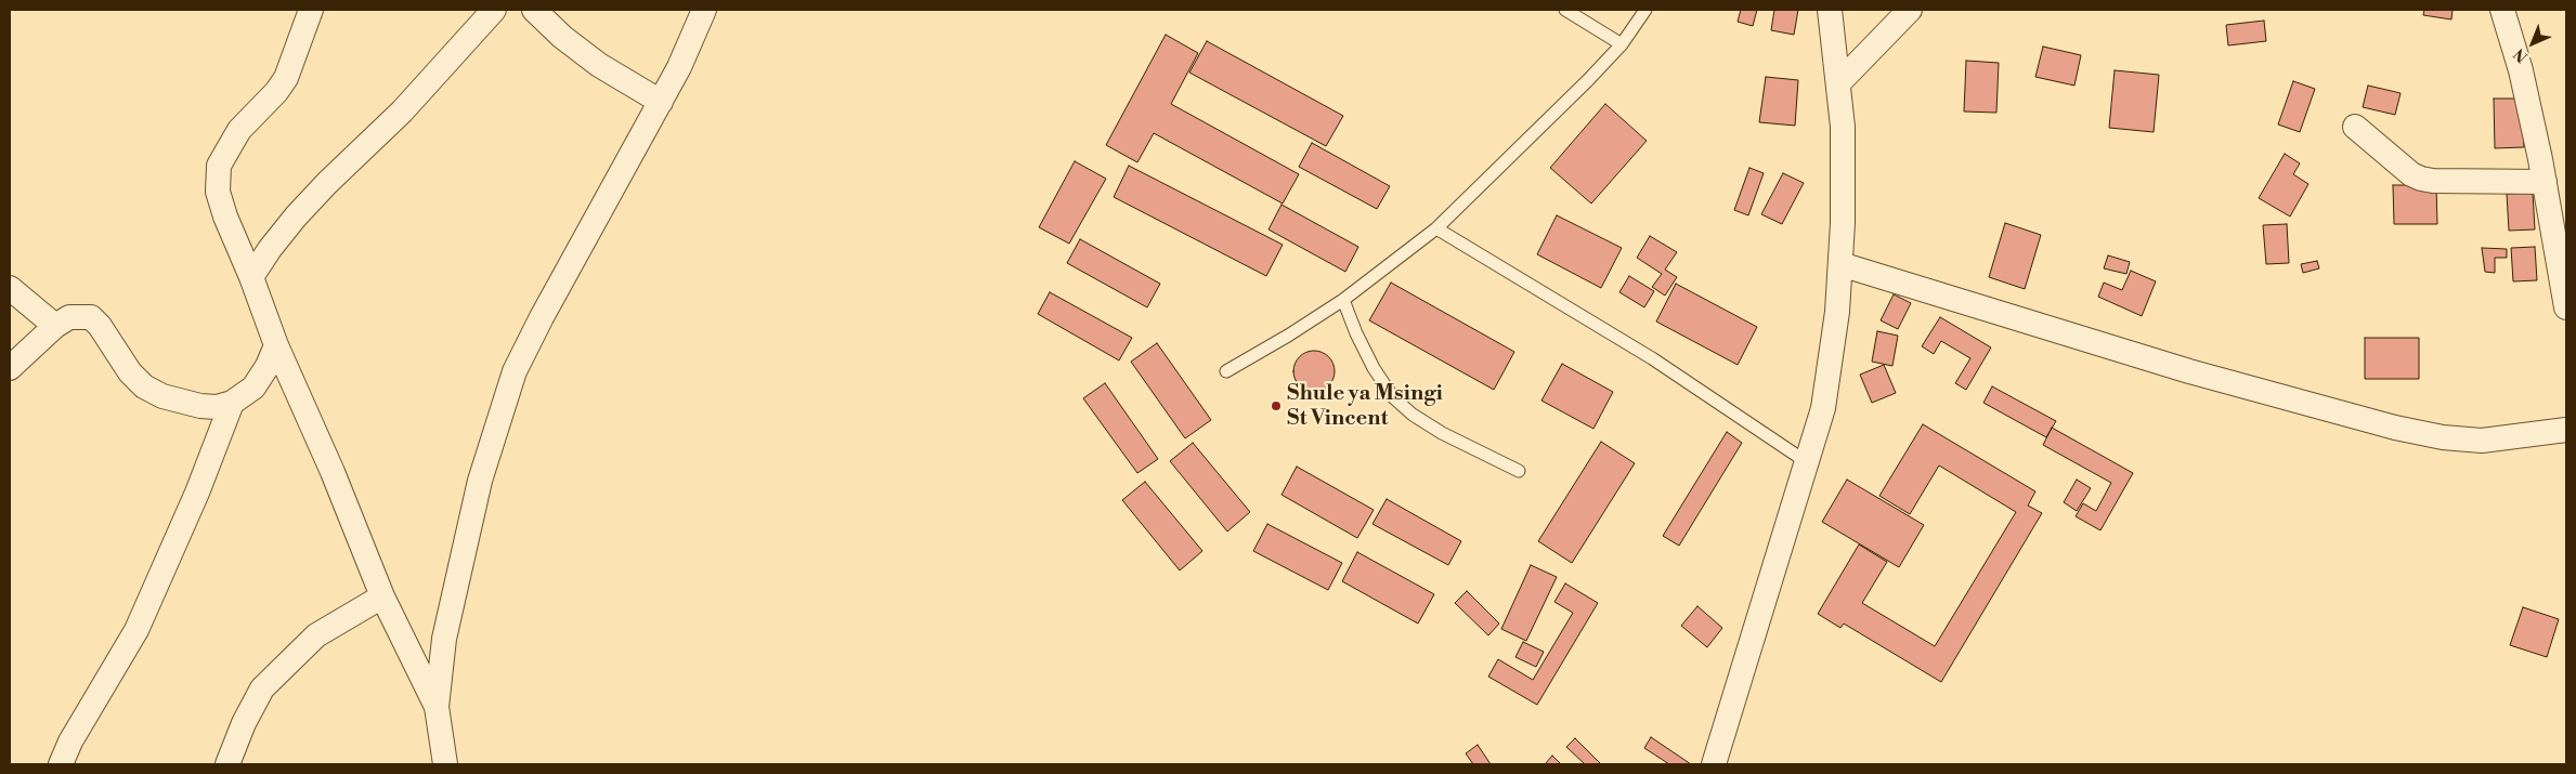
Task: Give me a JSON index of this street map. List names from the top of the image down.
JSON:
{
  "places": ["Shule ya Msingi St Vincent"],
  "north": "bottom left"
}
